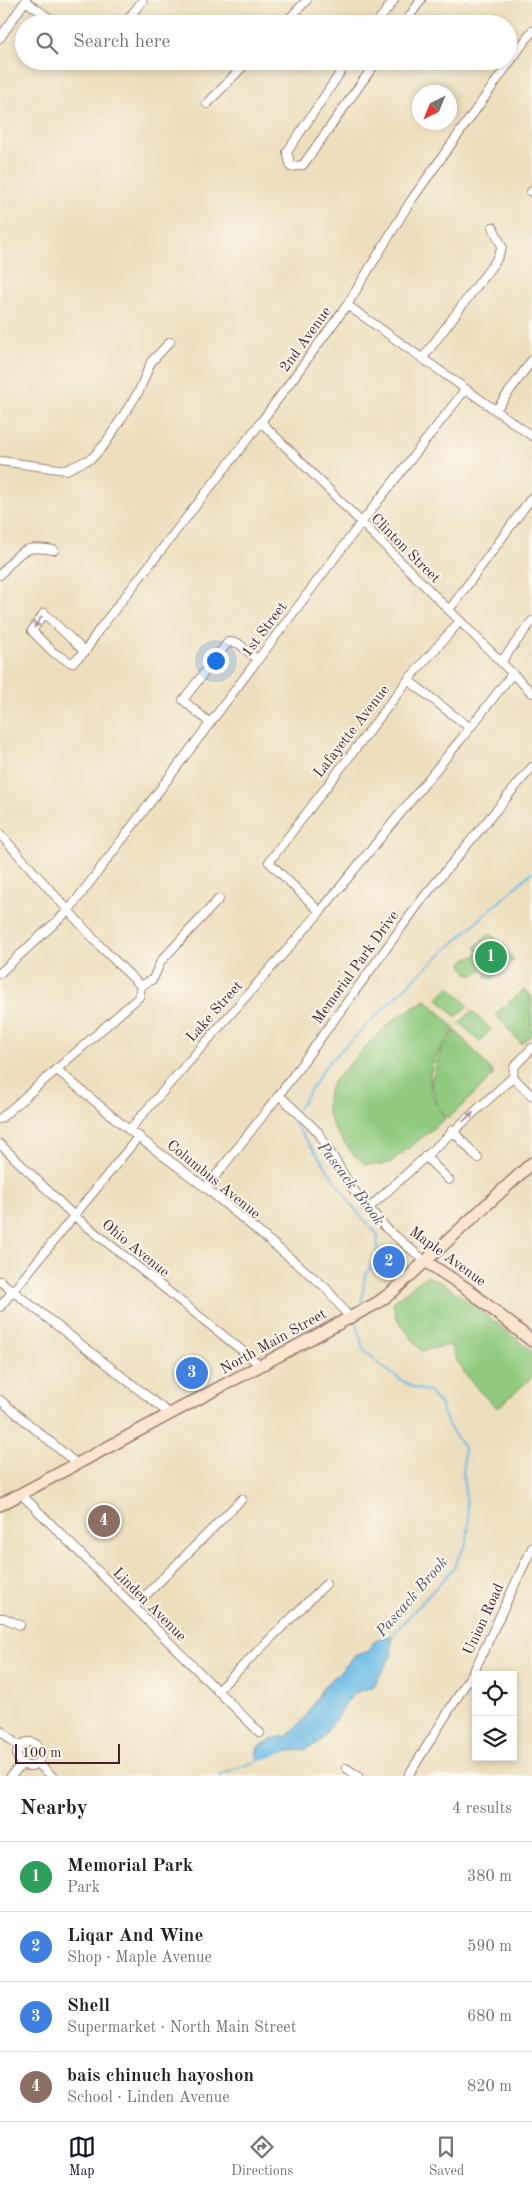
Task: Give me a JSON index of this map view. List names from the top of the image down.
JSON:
{
  "streets": {
    "main road": ["Maple Avenue", "North Main Street"],
    "street": [
      "2nd Avenue",
      "Clinton Street",
      "1st Street",
      "Lafayette Avenue",
      "Memorial Park Drive",
      "Lake Street",
      "Columbus Avenue",
      "Ohio Avenue",
      "Linden Avenue",
      "Union Road"
    ]
  },
  "crossings": [
    ["2nd Avenue", "Clinton Street"],
    ["Clinton Street", "1st Street"],
    ["Clinton Street", "Lafayette Avenue"],
    ["Lafayette Avenue", "Lake Street"],
    ["Memorial Park Drive", "Columbus Avenue"],
    ["Memorial Park Drive", "Maple Avenue"],
    ["Lake Street", "Columbus Avenue"],
    ["Columbus Avenue", "North Main Street"],
    ["Ohio Avenue", "North Main Street"],
    ["Maple Avenue", "North Main Street"],
    ["North Main Street", "Linden Avenue"]
  ],
  "water": ["Pascack Brook"],
  "scale_bar": "100 m",
  "north": "bottom left",
  "page": {
    "search": "Search here",
    "pins": [
      "1",
      "2",
      "3",
      "4"
    ],
    "scale": "100 m",
    "heading": ["Nearby", "4 results"],
    "list": [
      {
        "mark": "1",
        "name": "Memorial Park",
        "note": "Park",
        "value": "380 m"
      },
      {
        "mark": "2",
        "name": "Liqar And Wine",
        "note": "Shop · Maple Avenue",
        "value": "590 m"
      },
      {
        "mark": "3",
        "name": "Shell",
        "note": "Supermarket · North Main Street",
        "value": "680 m"
      },
      {
        "mark": "4",
        "name": "bais chinuch hayoshon",
        "note": "School · Linden Avenue",
        "value": "820 m"
      }
    ],
    "nav": ["Map", "Directions", "Saved"]
  }
}
